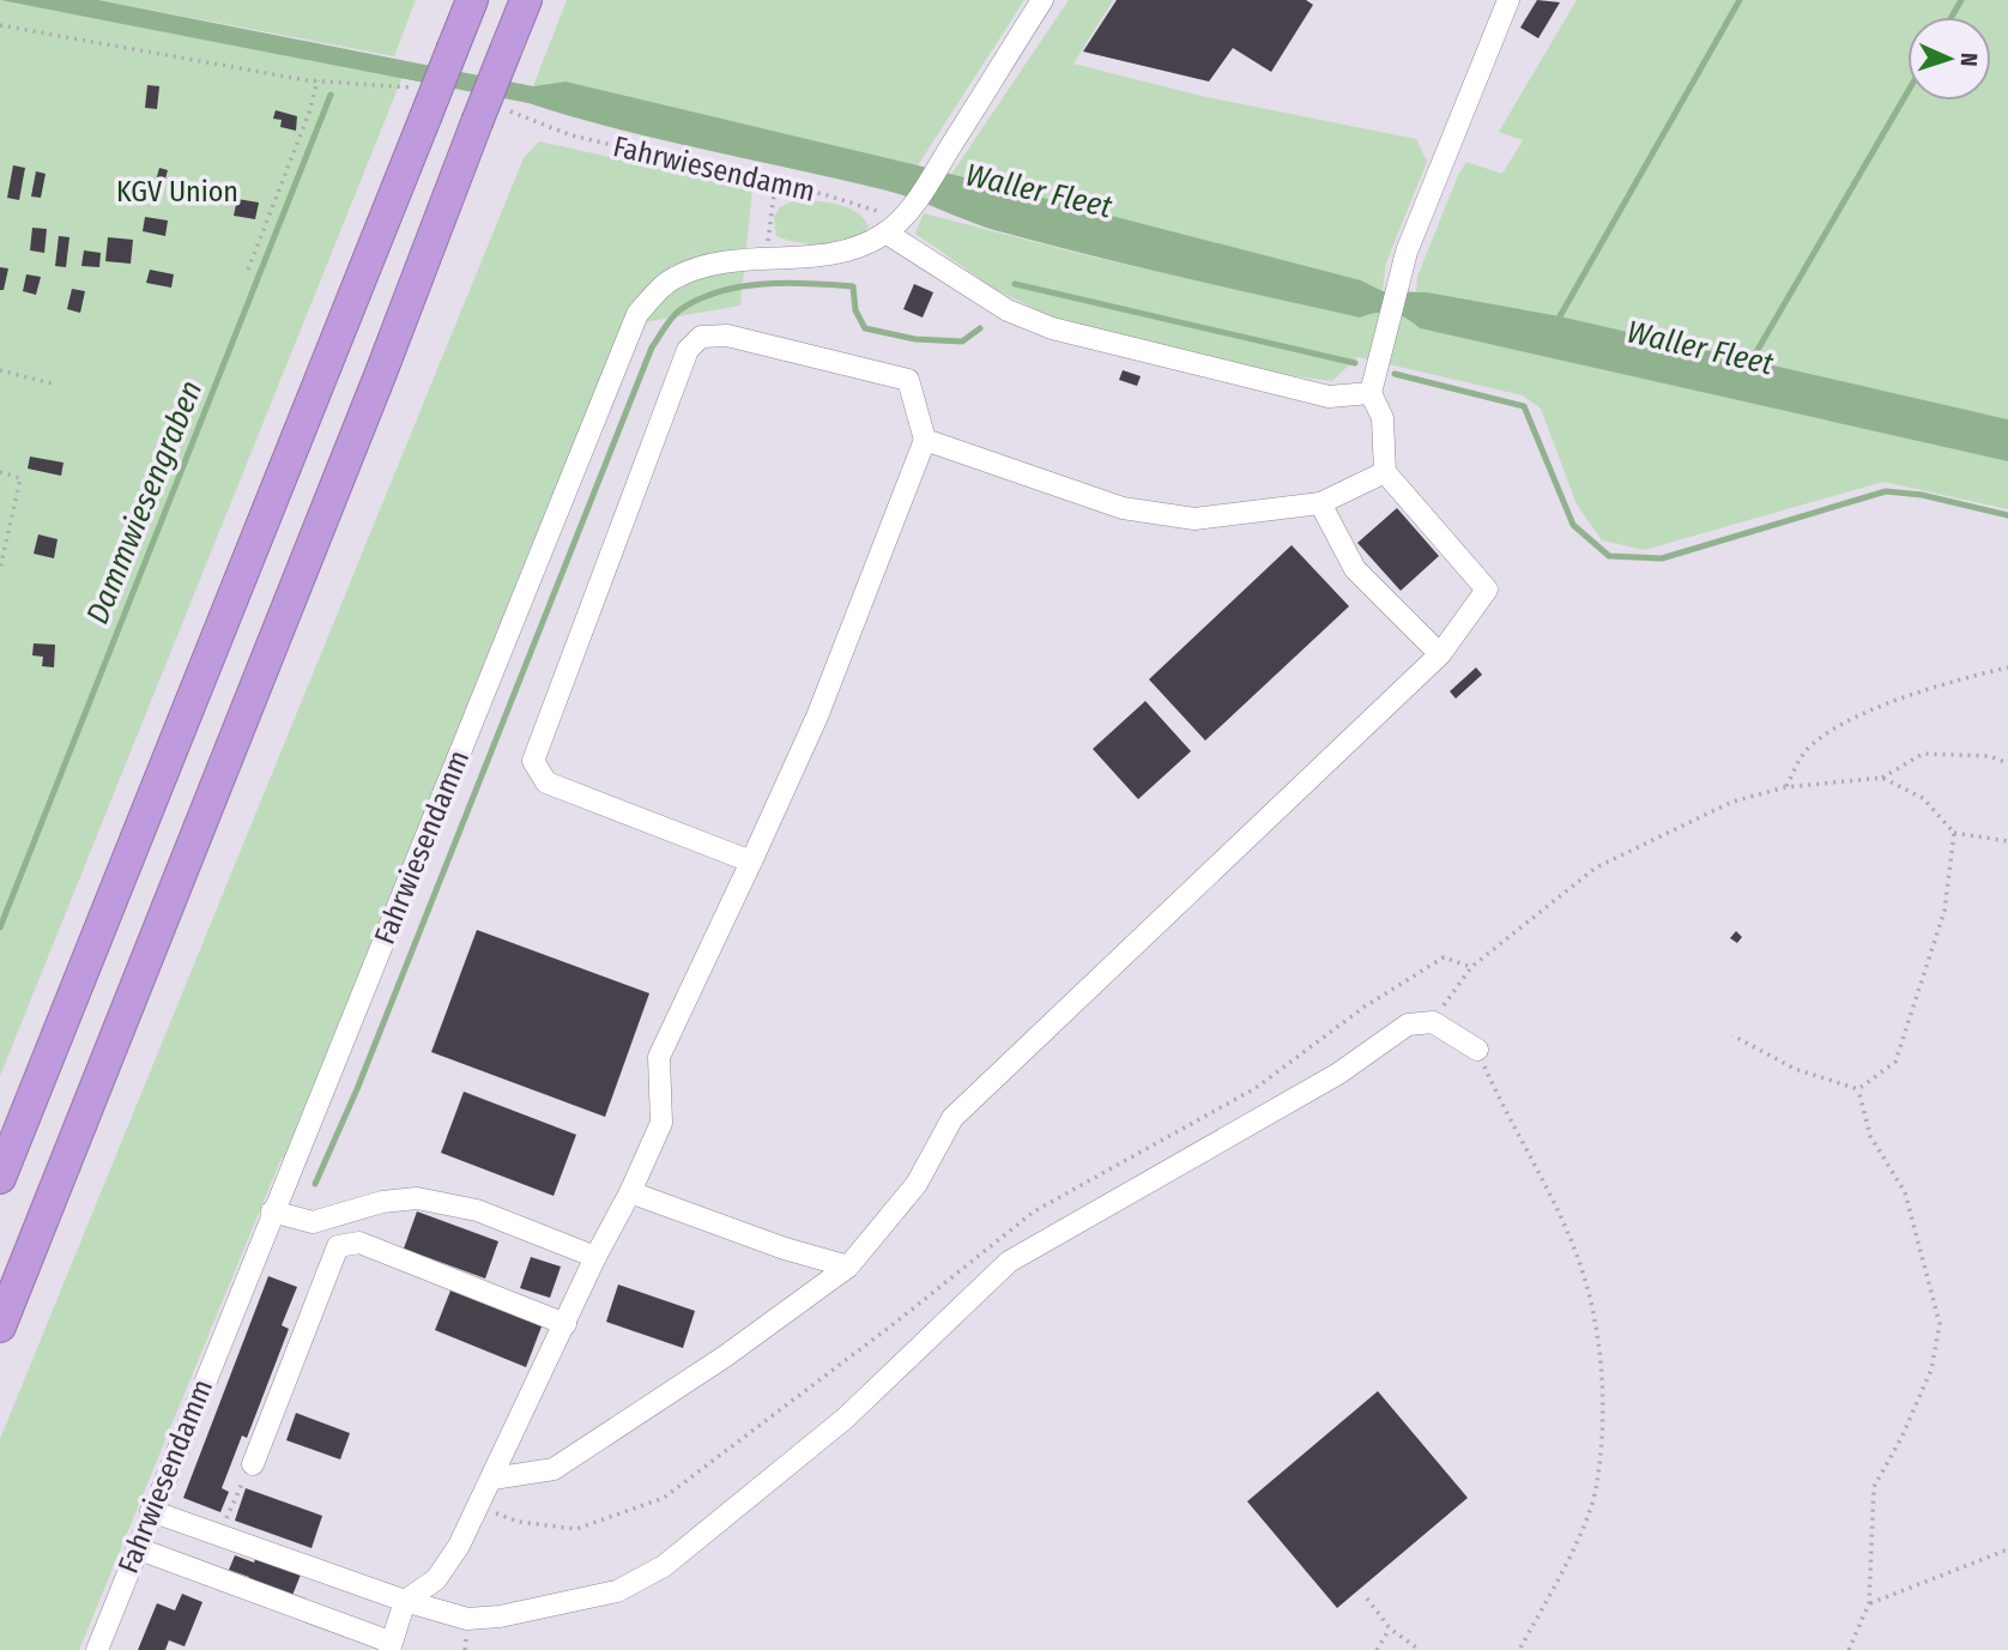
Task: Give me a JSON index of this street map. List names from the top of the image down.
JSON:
{
  "streets": {
    "street": ["Fahrwiesendamm"]
  },
  "water": ["Waller Fleet", "Dammwiesengraben"],
  "parks": ["KGV Union"],
  "north": "right"
}
